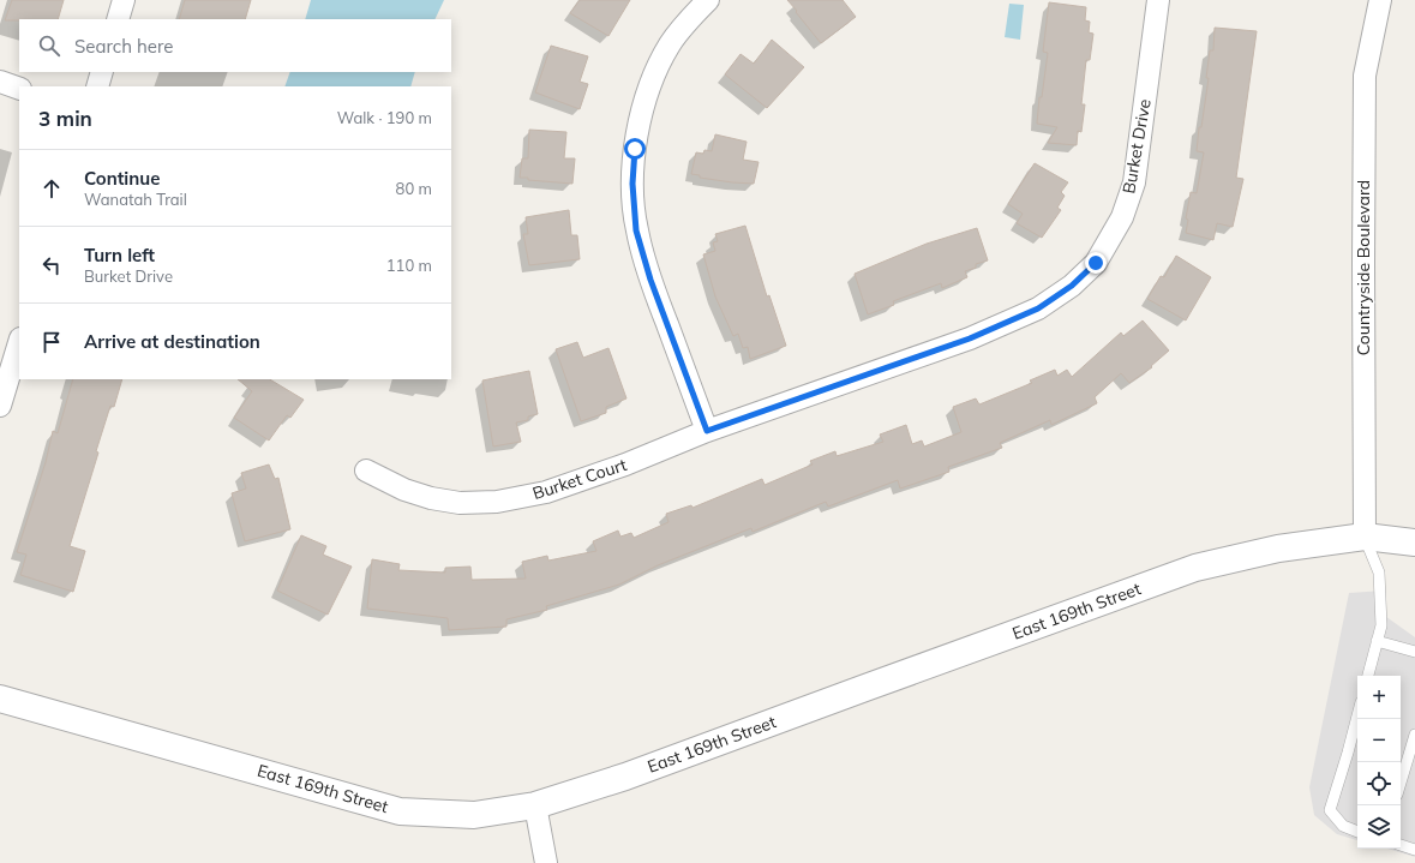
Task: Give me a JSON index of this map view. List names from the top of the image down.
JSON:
{
  "streets": {
    "street": [
      "Burket Drive",
      "Countryside Boulevard",
      "Burket Court",
      "East 169th Street"
    ]
  },
  "crossings": [
    ["Burket Drive", "Burket Court"],
    ["Countryside Boulevard", "East 169th Street"]
  ],
  "page": {
    "search": "Search here",
    "heading": ["3 min", "Walk · 190 m"],
    "list": [
      ["Continue", "Wanatah Trail", "80 m"],
      ["Turn left", "Burket Drive", "110 m"],
      "Arrive at destination"
    ],
    "map_buttons": ["+", "−"]
  }
}
